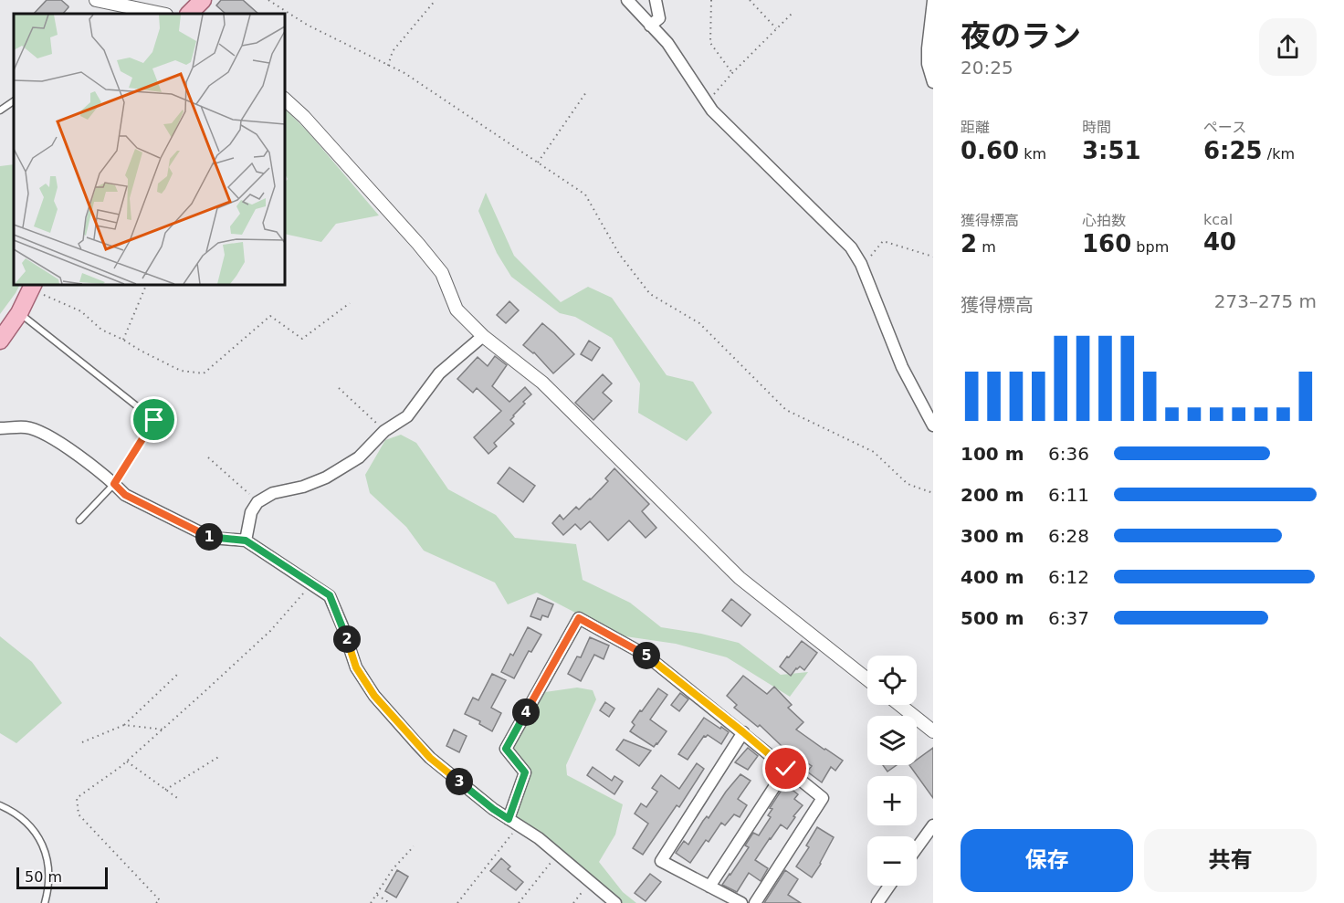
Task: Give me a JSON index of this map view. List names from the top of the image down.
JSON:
{
  "scale_bar": "50 m",
  "page": {
    "heading": ["夜のラン", "20:25"],
    "stats": [
      ["距離", "0.60 km"],
      ["時間", "3:51"],
      ["ペース", "6:25 /km"],
      ["獲得標高", "2 m"],
      ["心拍数", "160 bpm"],
      ["kcal", "40"]
    ],
    "chart": ["獲得標高", "273–275 m"],
    "list": [
      {
        "name": "100 m",
        "note": "6:36"
      },
      {
        "name": "200 m",
        "note": "6:11"
      },
      {
        "name": "300 m",
        "note": "6:28"
      },
      {
        "name": "400 m",
        "note": "6:12"
      },
      {
        "name": "500 m",
        "note": "6:37"
      }
    ],
    "pins": [
      "1",
      "2",
      "5",
      "4",
      "3"
    ],
    "map_buttons": ["+", "−"],
    "buttons": ["保存", "共有"],
    "scale": "50 m"
  }
}
